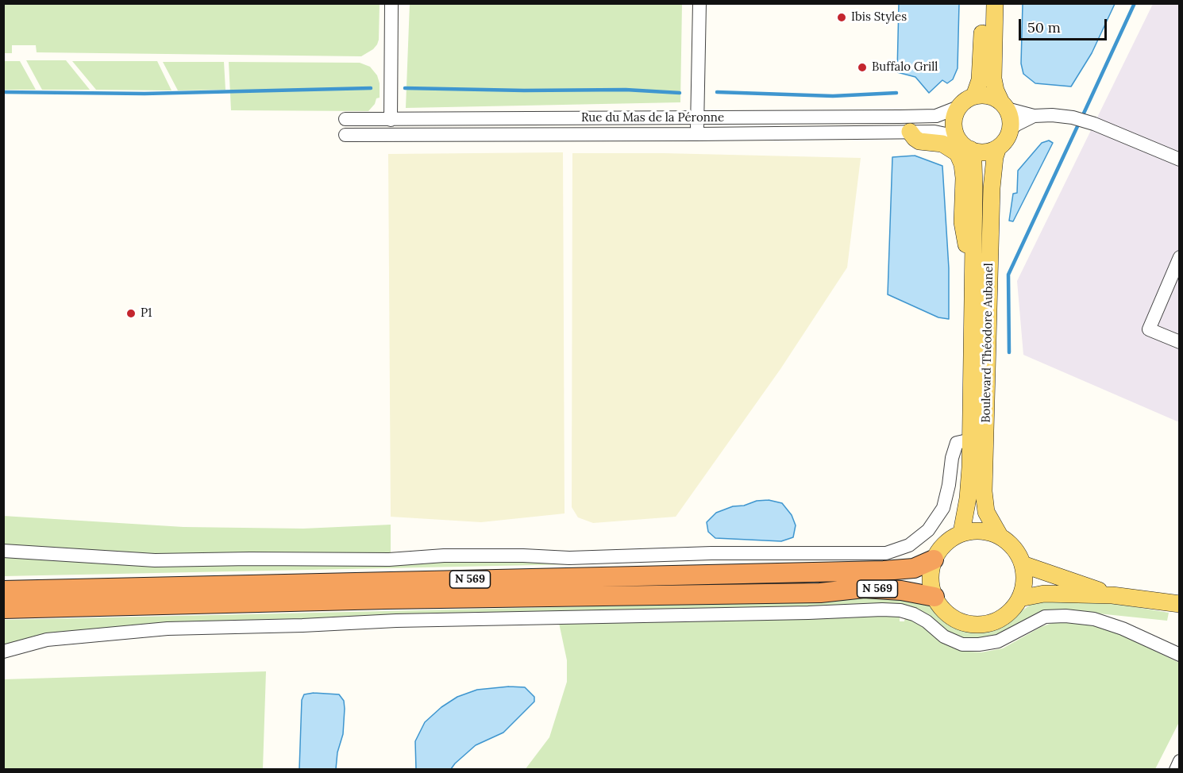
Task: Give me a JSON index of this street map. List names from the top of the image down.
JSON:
{
  "streets": {
    "highway": ["N 569"],
    "main road": ["Boulevard Théodore Aubanel"],
    "street": ["Rue du Mas de la Péronne"]
  },
  "crossings": [
    ["Rue du Mas de la Péronne", "Boulevard Théodore Aubanel"],
    ["Boulevard Théodore Aubanel", "N 569"]
  ],
  "places": ["Ibis Styles", "Buffalo Grill", "P1"],
  "scale_bar": "50 m"
}
